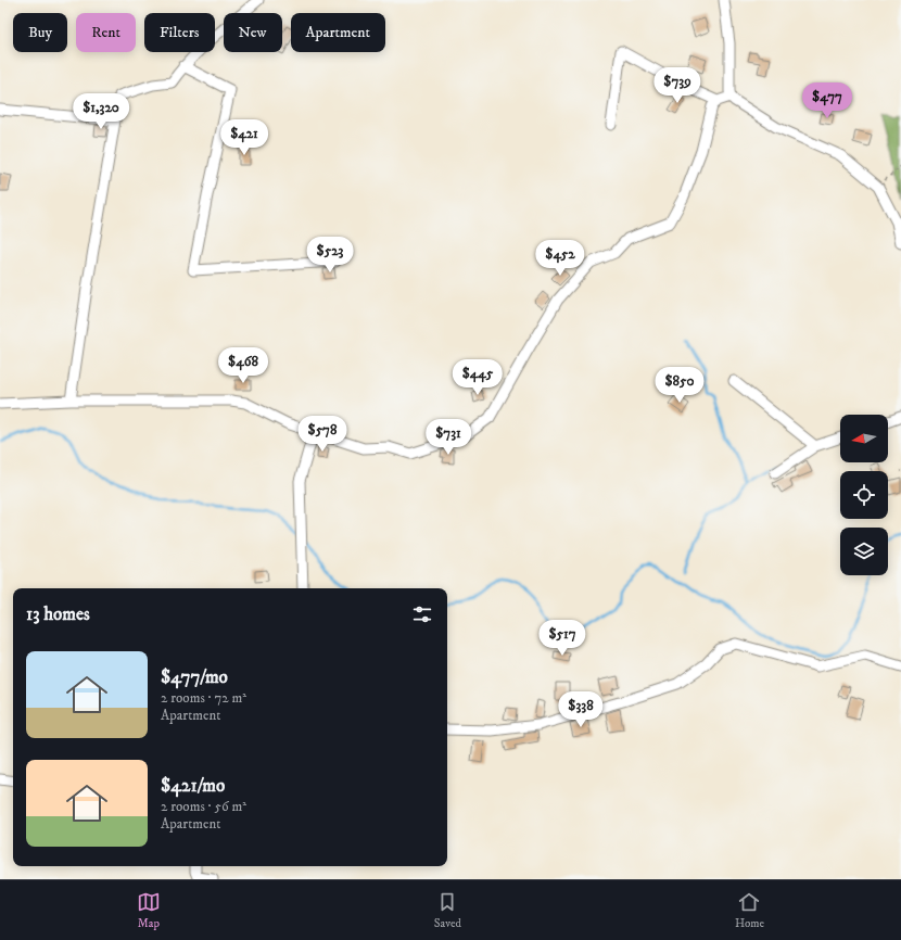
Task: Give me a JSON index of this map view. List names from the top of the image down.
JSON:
{
  "north": "left",
  "page": {
    "chip": [
      "Buy",
      "Rent",
      "Filters",
      "New",
      "Apartment"
    ],
    "price": [
      "$739",
      "$477",
      "$1,320",
      "$421",
      "$523",
      "$452",
      "$468",
      "$445",
      "$850",
      "$578",
      "$731",
      "$517",
      "$338"
    ],
    "heading": "13 homes",
    "list": [
      {
        "name": "$477/mo",
        "note": "2 rooms · 72 m² · Apartment"
      },
      {
        "name": "$421/mo",
        "note": "2 rooms · 56 m² · Apartment"
      }
    ],
    "tabs": ["Map", "Saved", "Home"]
  }
}
